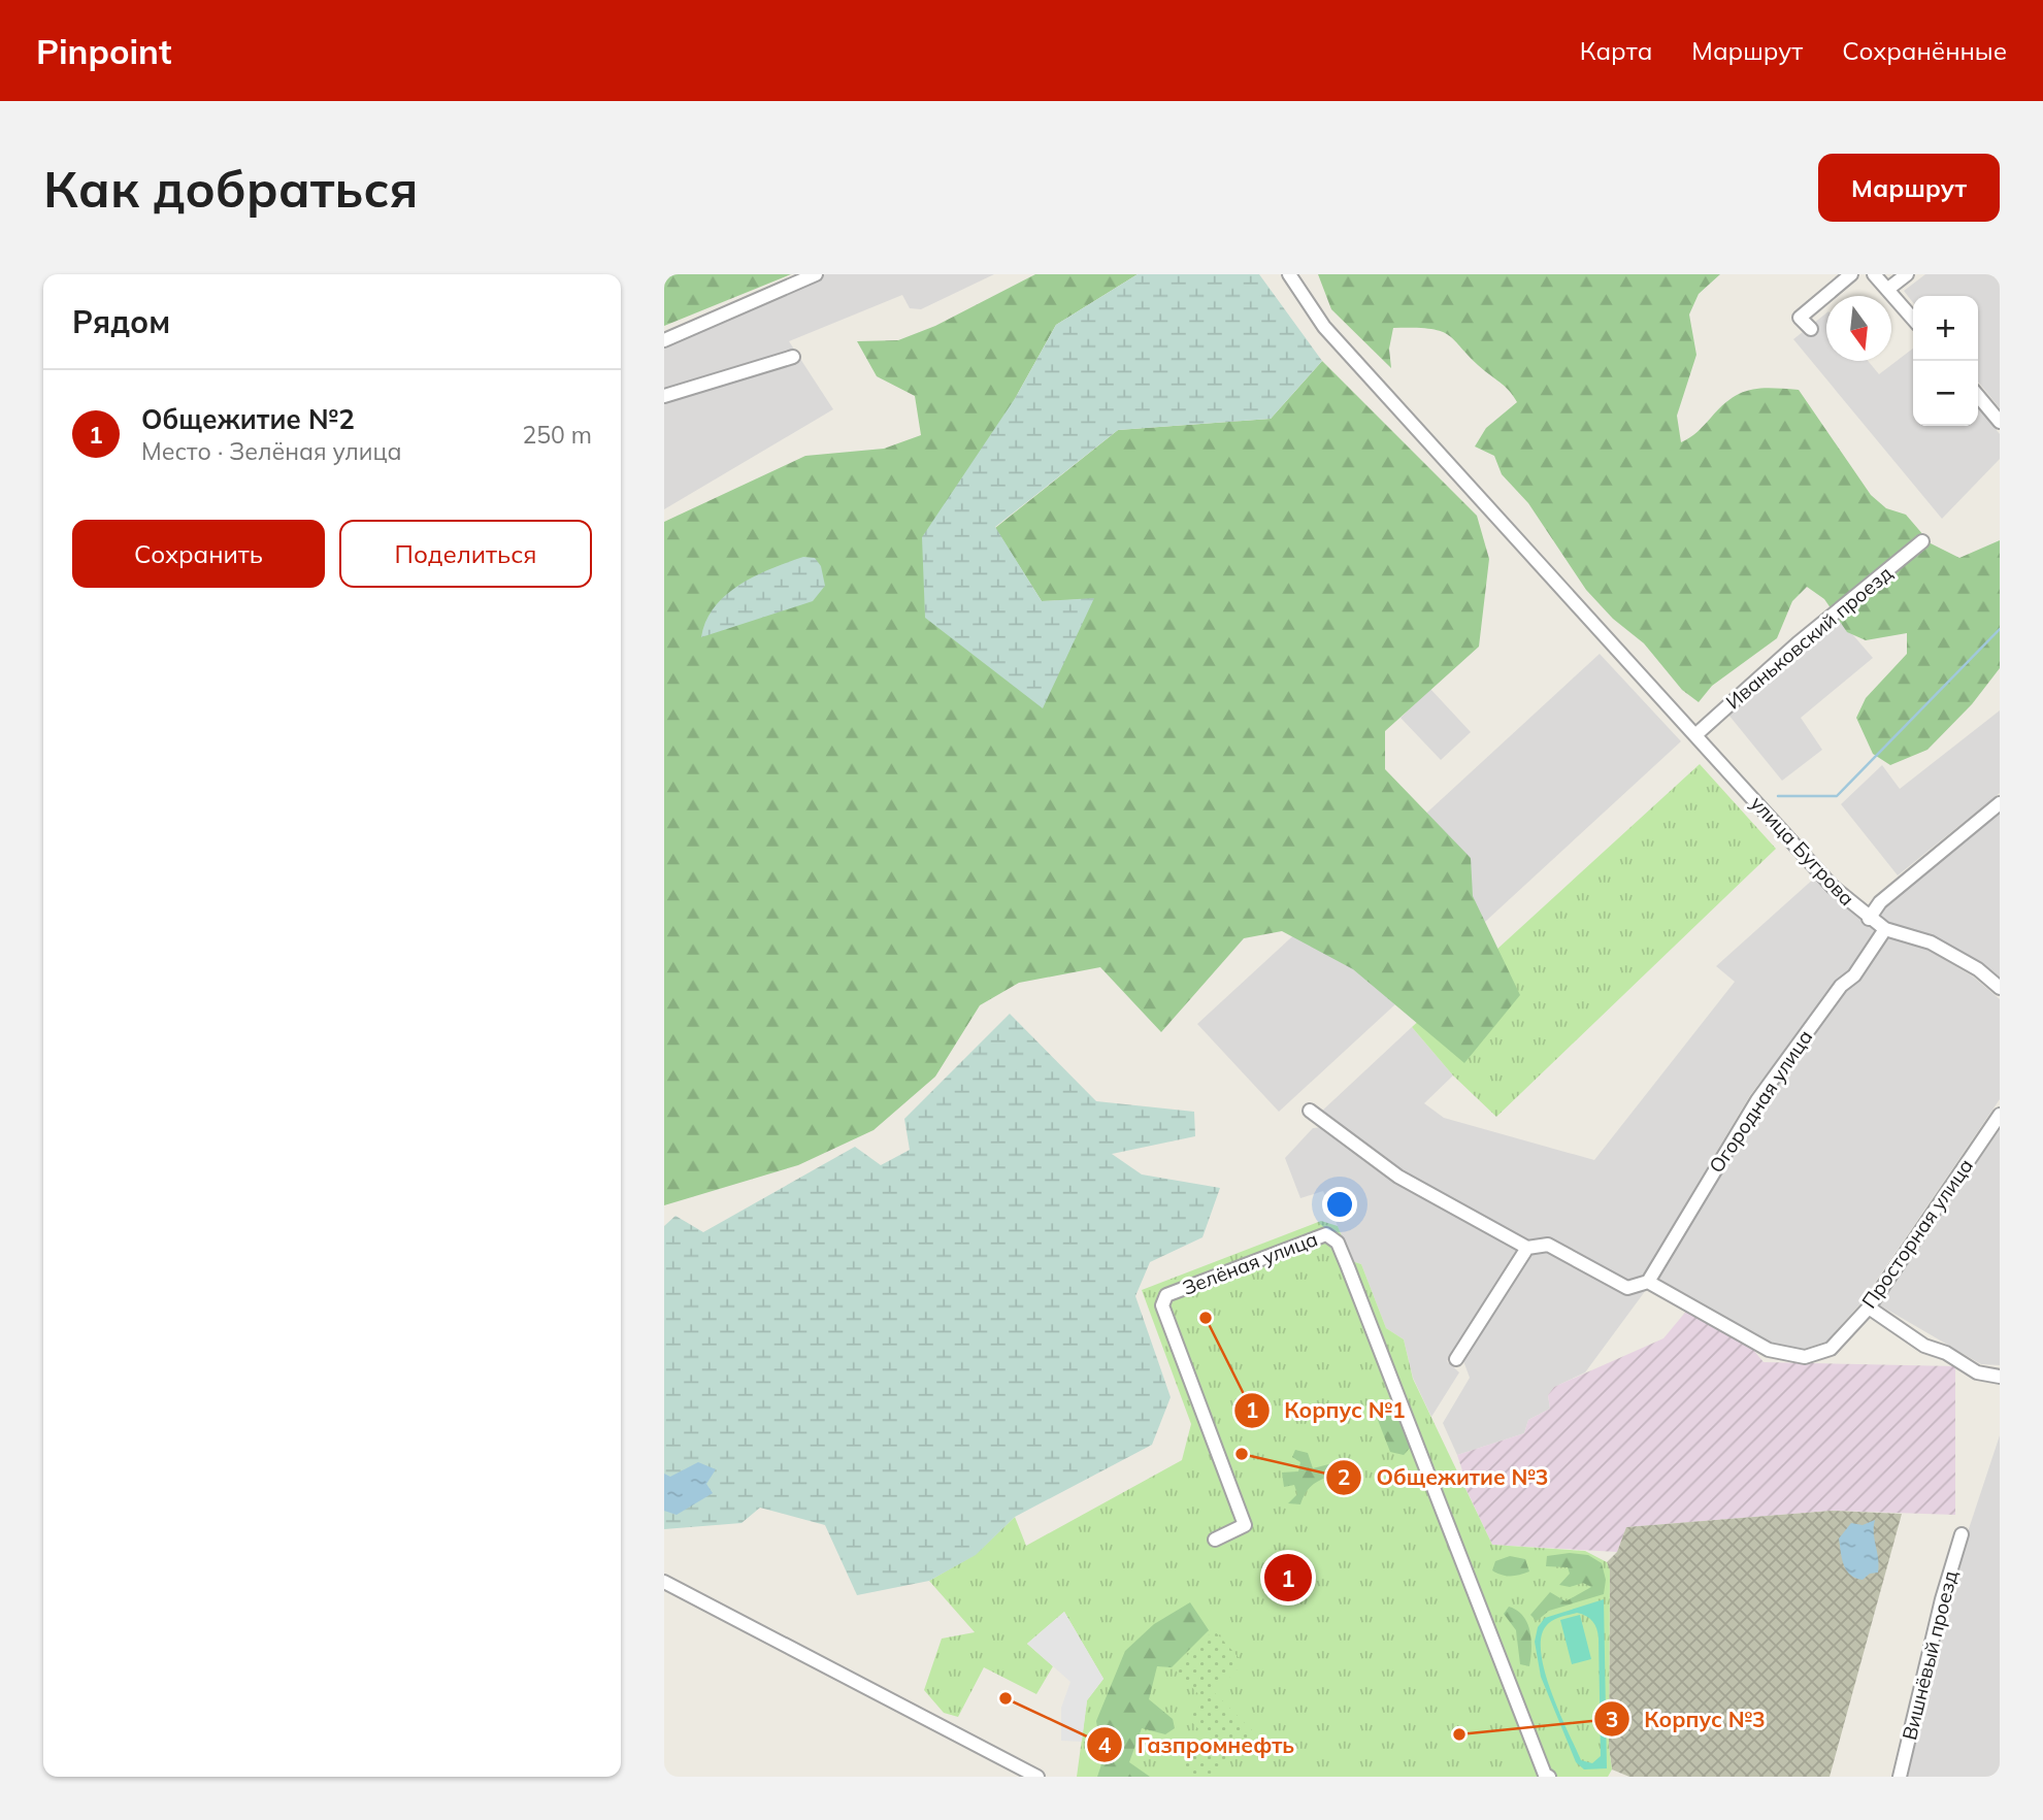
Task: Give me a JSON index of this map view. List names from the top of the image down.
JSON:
{
  "streets": {
    "street": [
      "Иваньковский проезд",
      "улица Бугрова",
      "Огородная улица",
      "Просторная улица",
      "Зелёная улица",
      "Вишнёвый проезд"
    ]
  },
  "crossings": [
    ["Иваньковский проезд", "улица Бугрова"],
    ["улица Бугрова", "Огородная улица"],
    ["Огородная улица", "Просторная улица"]
  ],
  "places": [
    "Корпус №1",
    "Общежитие №3",
    "Газпромнефть",
    "Корпус №3"
  ],
  "north": "bottom",
  "page": {
    "header": "Pinpoint",
    "nav": ["Карта", "Маршрут", "Сохранённые"],
    "buttons": [
      "Маршрут",
      ["Сохранить", "Поделиться"]
    ],
    "title": "Как добраться",
    "heading": "Рядом",
    "map_buttons": ["+", "−"],
    "list": [
      {
        "mark": "1",
        "name": "Общежитие №2",
        "note": "Место · Зелёная улица",
        "value": "250 m"
      }
    ],
    "pins": "1"
  }
}
